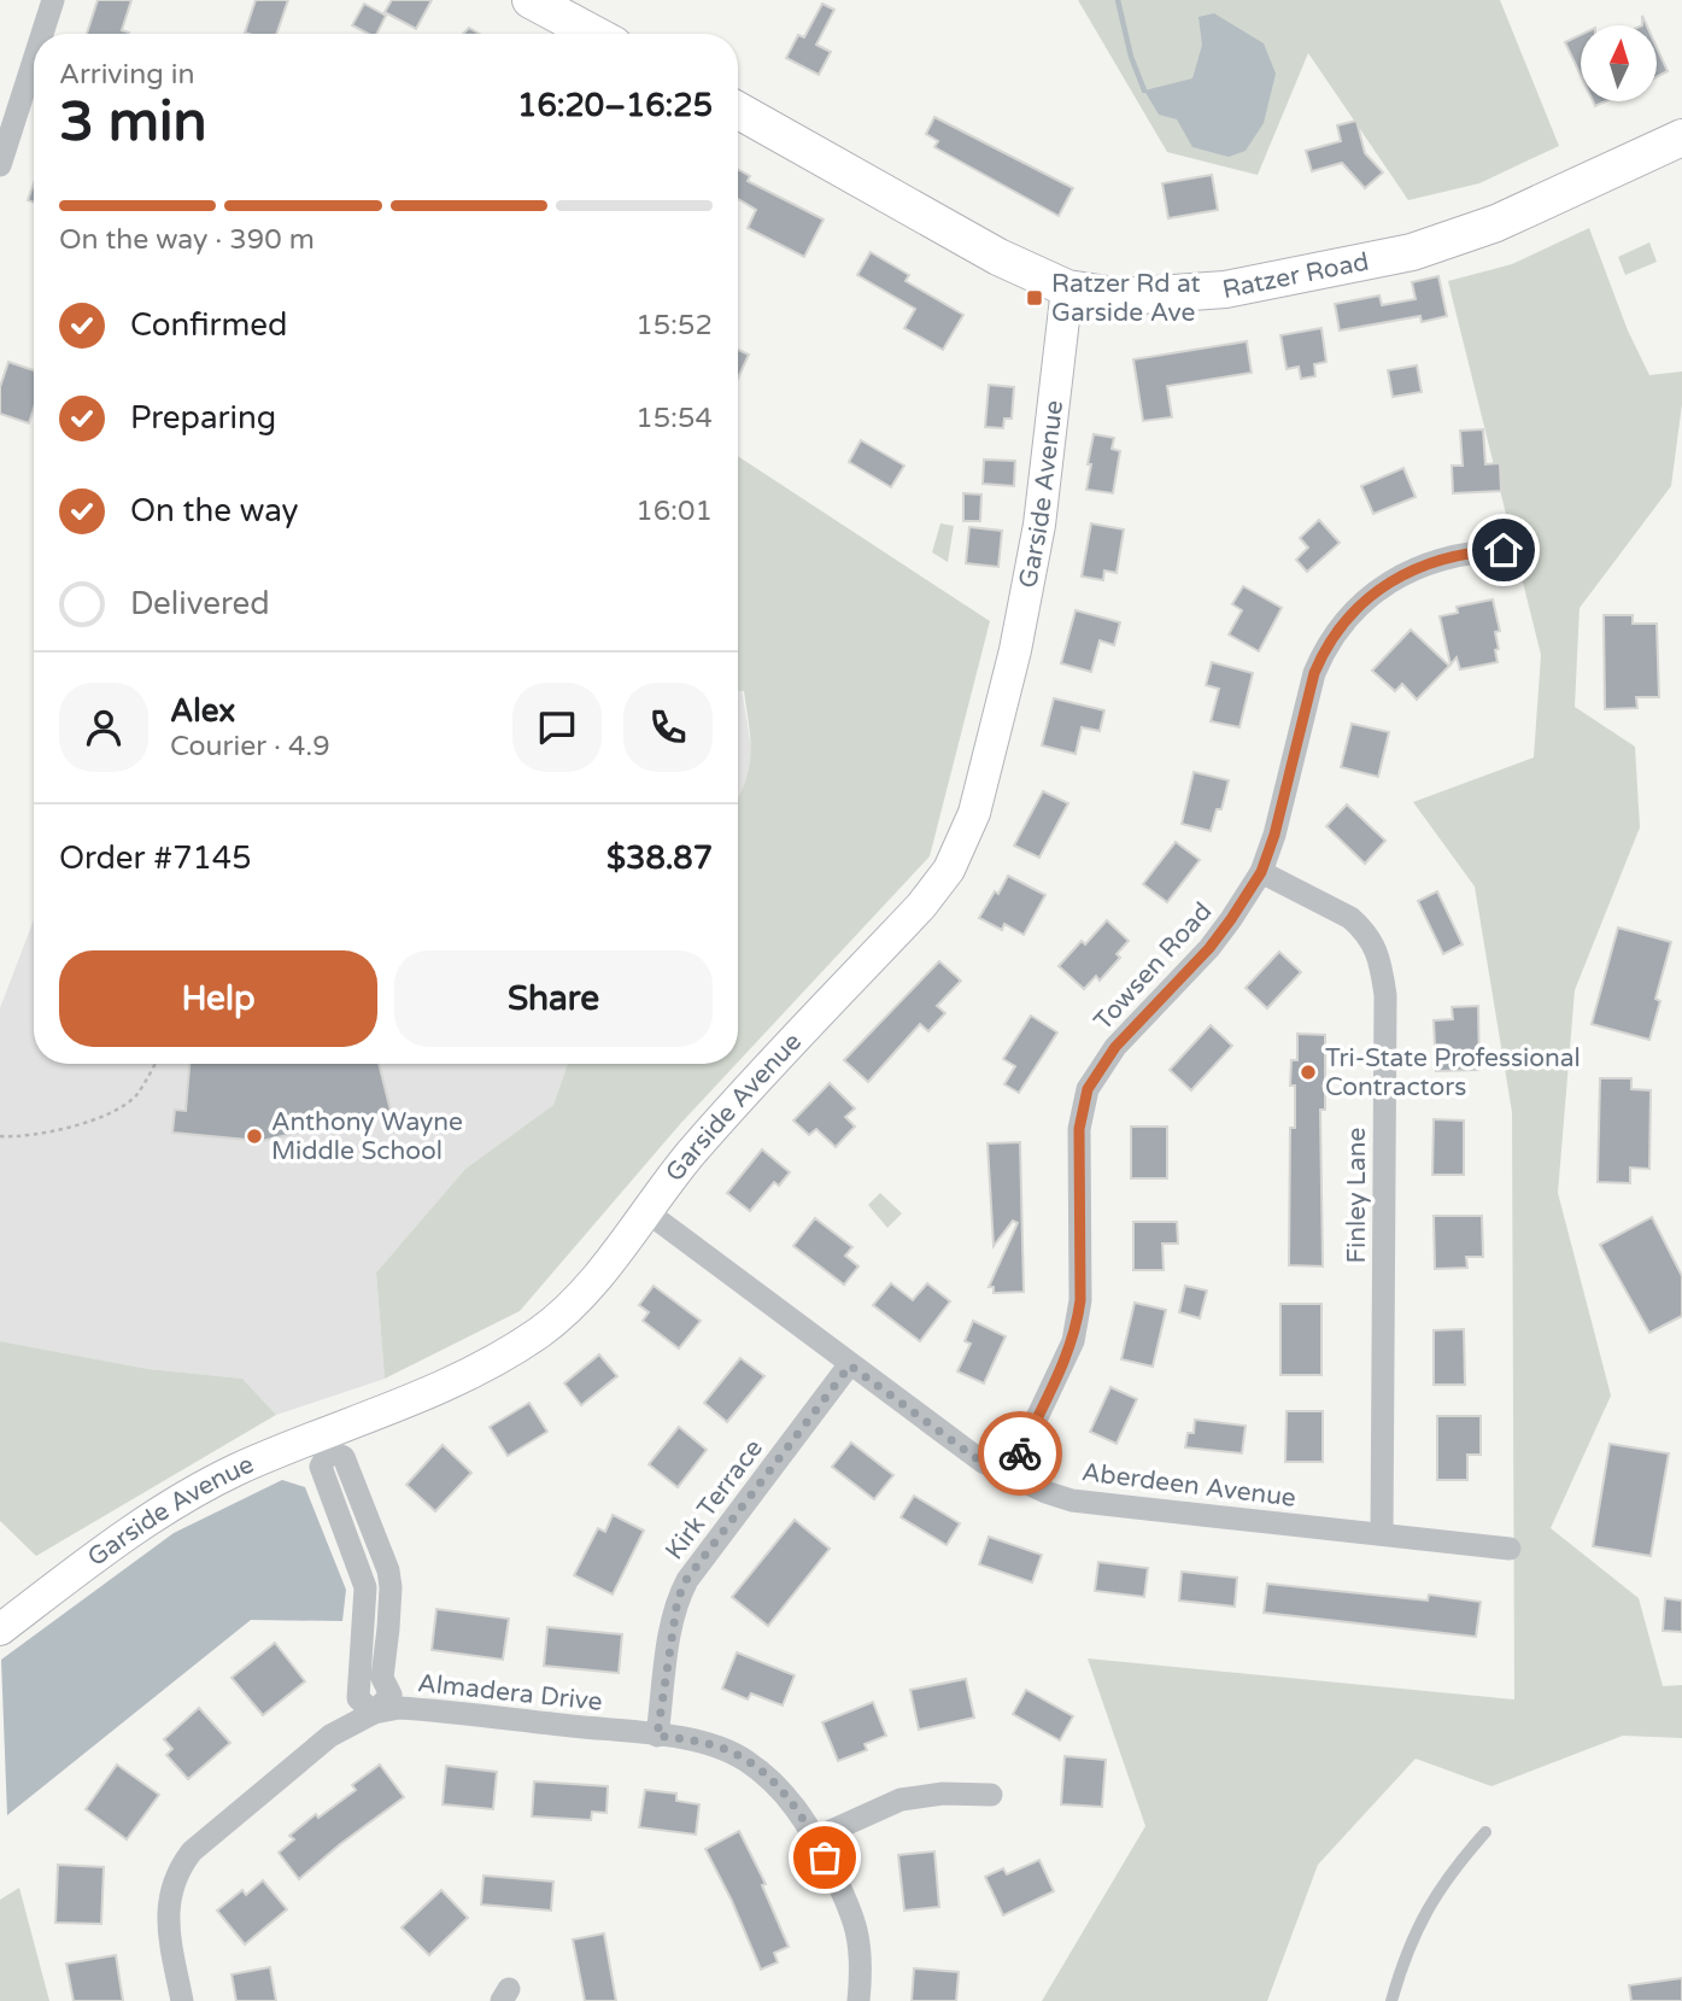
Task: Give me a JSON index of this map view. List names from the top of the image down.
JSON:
{
  "streets": {
    "main road": ["Ratzer Road"],
    "street": [
      "Garside Avenue",
      "Towsen Road",
      "Finley Lane",
      "Aberdeen Avenue",
      "Kirk Terrace",
      "Almadera Drive"
    ]
  },
  "crossings": [
    ["Ratzer Road", "Garside Avenue"],
    ["Garside Avenue", "Aberdeen Avenue"],
    ["Towsen Road", "Finley Lane"],
    ["Towsen Road", "Aberdeen Avenue"],
    ["Finley Lane", "Aberdeen Avenue"],
    ["Aberdeen Avenue", "Kirk Terrace"],
    ["Kirk Terrace", "Almadera Drive"]
  ],
  "places": {
    "transit": ["Ratzer Rd at Garside Ave"],
    "other": ["Tri-State Professional Contractors", "Anthony Wayne Middle School"]
  },
  "north": "top",
  "page": {
    "heading": ["3 min", "Arriving in", "16:20–16:25"],
    "panel": [
      "Alex",
      "Courier · 4.9",
      "Order #7145",
      "$38.87"
    ],
    "bar": "On the way · 390 m",
    "list": [
      ["Confirmed", "15:52"],
      ["Preparing", "15:54"],
      ["On the way", "16:01"],
      "Delivered"
    ],
    "buttons": ["Help", "Share"]
  }
}
